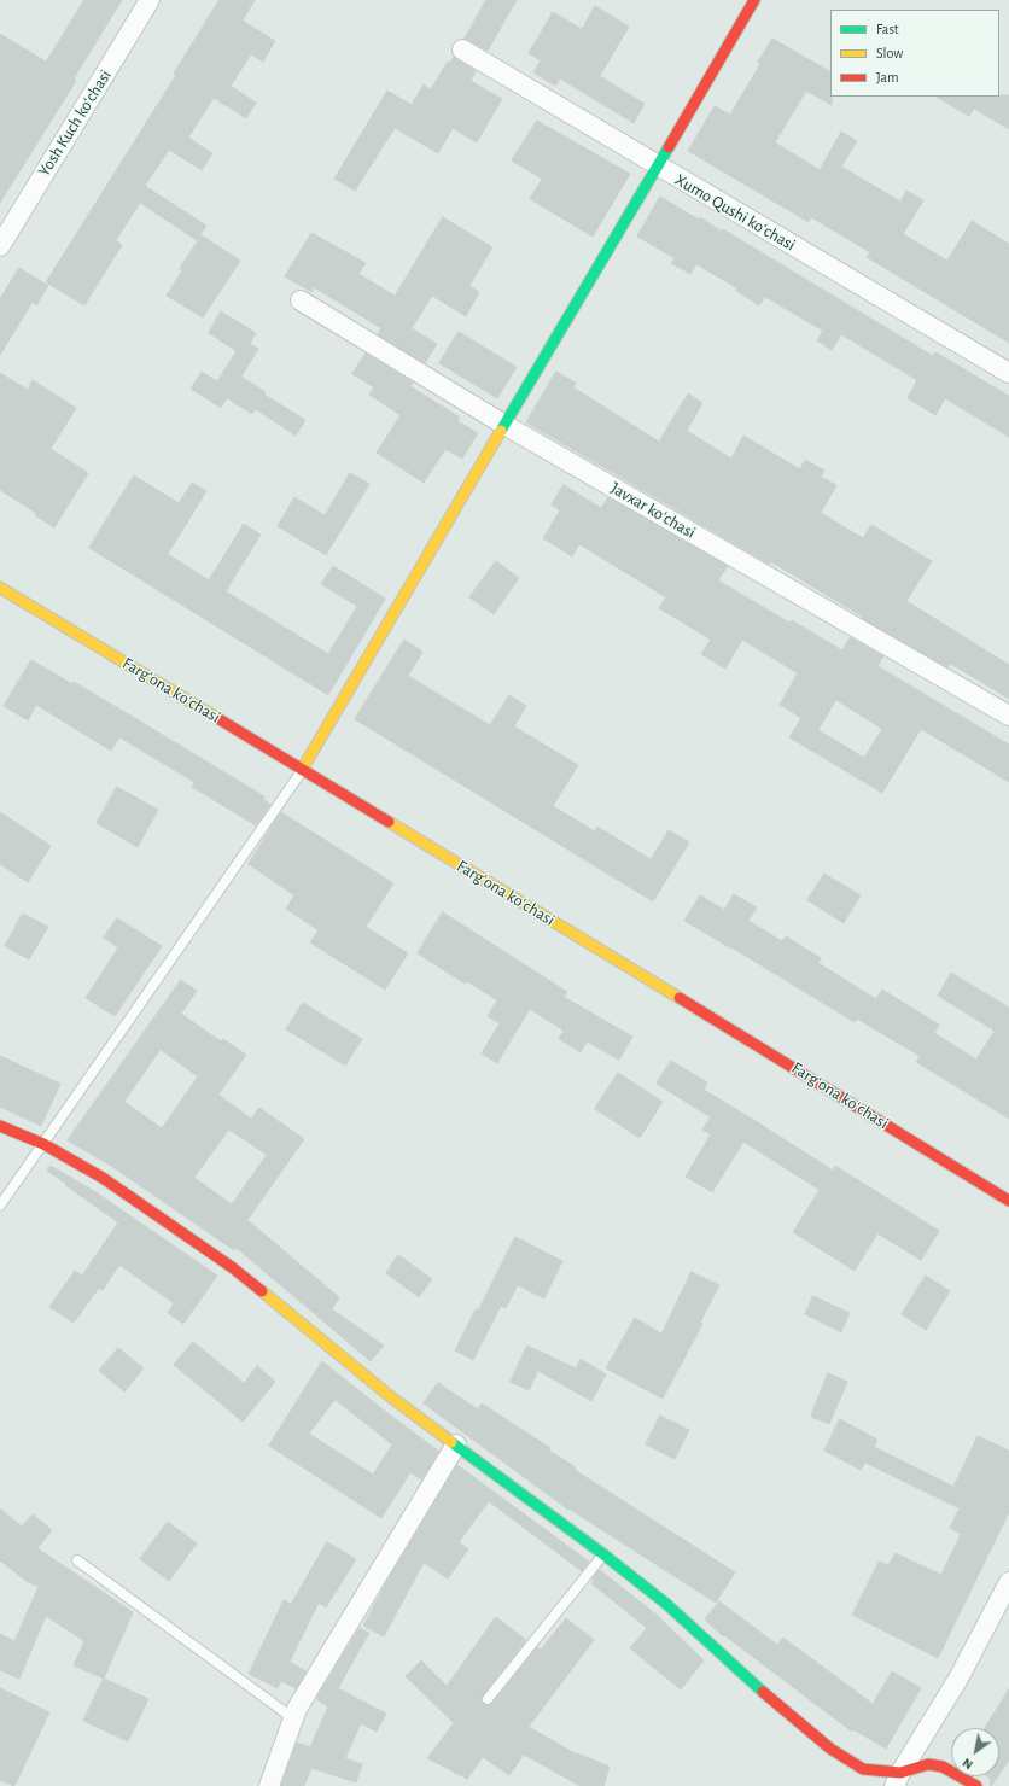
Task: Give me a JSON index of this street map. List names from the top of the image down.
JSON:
{
  "streets": {
    "street": [
      "Yosh Kuch koʻchasi",
      "Xumo Qushi koʻchasi",
      "Javxar koʻchasi",
      "Fargʻona koʻchasi"
    ]
  },
  "legend": ["Fast", "Slow", "Jam"],
  "north": "bottom left"
}
